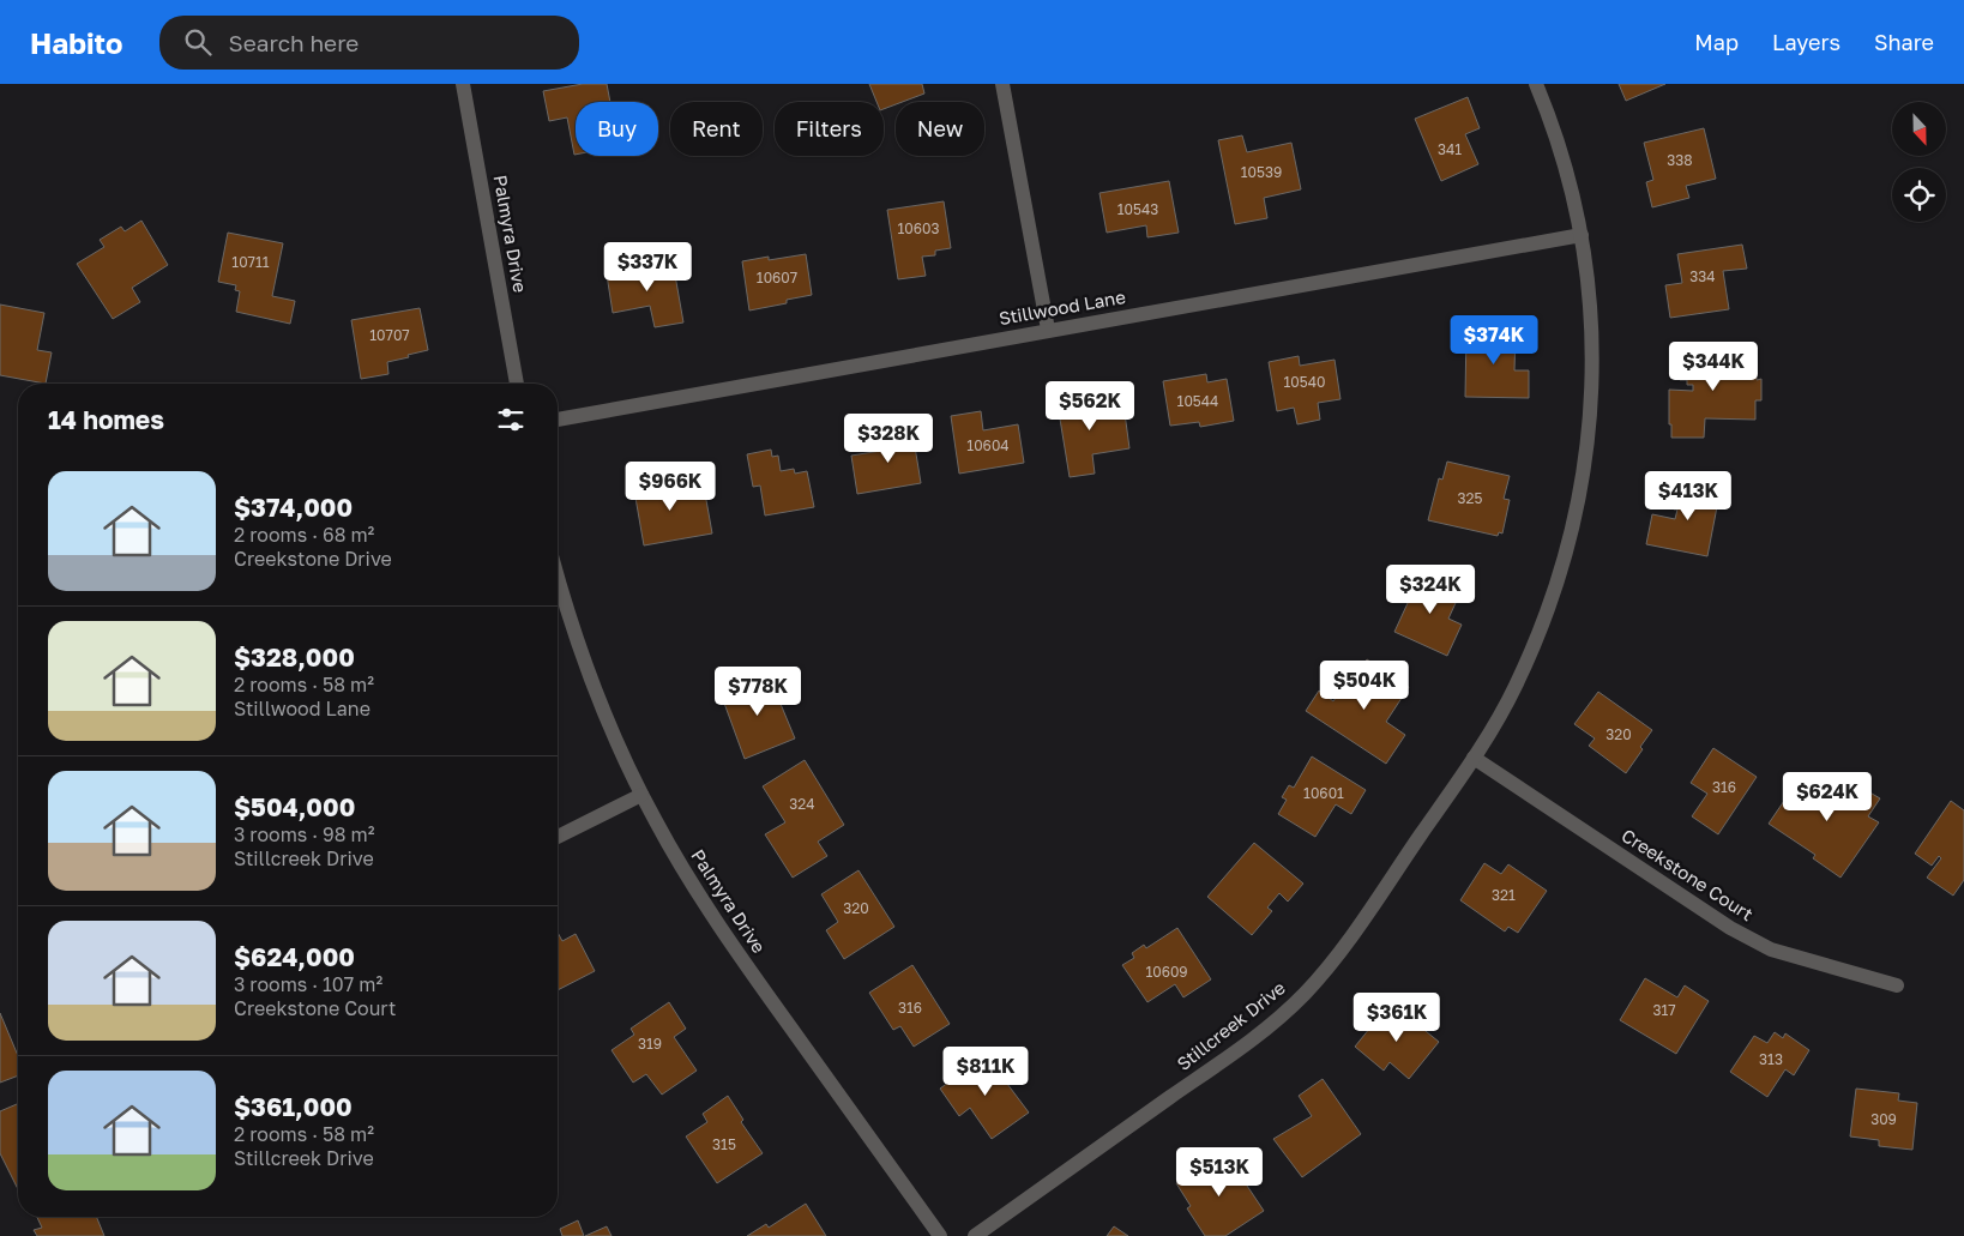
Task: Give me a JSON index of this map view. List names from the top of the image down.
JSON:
{
  "streets": {
    "street": [
      "Palmyra Drive",
      "Stillwood Lane",
      "Creekstone Court",
      "Stillcreek Drive"
    ]
  },
  "crossings": [
    ["Stillwood Lane", "Stillcreek Drive"],
    ["Creekstone Court", "Stillcreek Drive"]
  ],
  "house_numbers": [
    "341",
    "338",
    "10539",
    "10543",
    "10603",
    "10711",
    "334",
    "10607",
    "10707",
    "10540",
    "10544",
    "10604",
    "325",
    "320",
    "316",
    "10601",
    "324",
    "321",
    "320",
    "10609",
    "316",
    "317",
    "319",
    "313",
    "309",
    "315"
  ],
  "north": "bottom",
  "page": {
    "header": "Habito",
    "search": "Search here",
    "nav": ["Map", "Layers", "Share"],
    "chip": [
      "Buy",
      "Rent",
      "Filters",
      "New"
    ],
    "price": [
      "$337K",
      "$374K",
      "$344K",
      "$562K",
      "$328K",
      "$966K",
      "$413K",
      "$324K",
      "$504K",
      "$778K",
      "$624K",
      "$361K",
      "$811K",
      "$513K"
    ],
    "heading": "14 homes",
    "list": [
      {
        "name": "$374,000",
        "note": "2 rooms · 68 m² · Creekstone Drive"
      },
      {
        "name": "$328,000",
        "note": "2 rooms · 58 m² · Stillwood Lane"
      },
      {
        "name": "$504,000",
        "note": "3 rooms · 98 m² · Stillcreek Drive"
      },
      {
        "name": "$624,000",
        "note": "3 rooms · 107 m² · Creekstone Court"
      },
      {
        "name": "$361,000",
        "note": "2 rooms · 58 m² · Stillcreek Drive"
      }
    ]
  }
}
